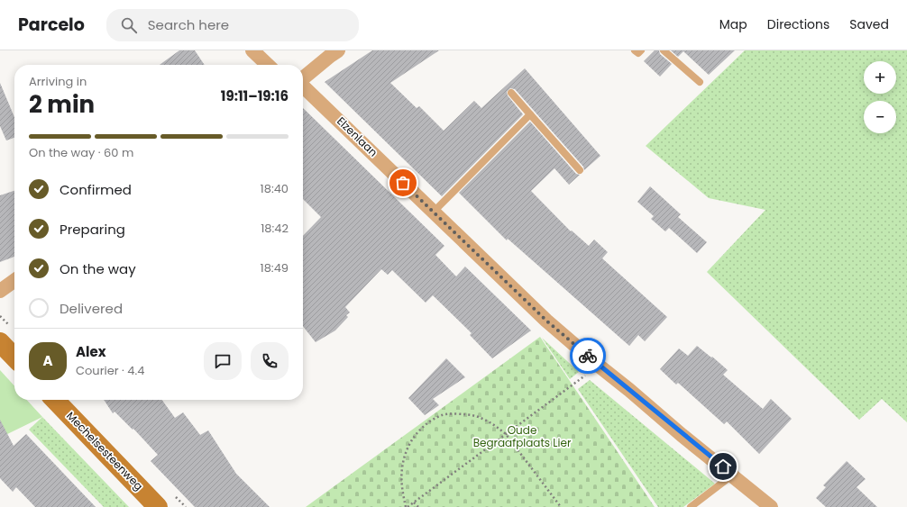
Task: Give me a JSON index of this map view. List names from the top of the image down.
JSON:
{
  "streets": {
    "street": ["Elzenlaan", "Mechelsesteenweg"]
  },
  "parks": ["Oude Begraafplaats Lier"],
  "page": {
    "header": "Parcelo",
    "search": "Search here",
    "nav": ["Map", "Directions", "Saved"],
    "map_buttons": ["+", "−"],
    "heading": ["2 min", "Arriving in", "19:11–19:16"],
    "panel": ["Alex", "Courier · 4.4"],
    "bar": "On the way · 60 m",
    "list": [
      ["Confirmed", "18:40"],
      ["Preparing", "18:42"],
      ["On the way", "18:49"],
      "Delivered"
    ],
    "round": "A"
  }
}
